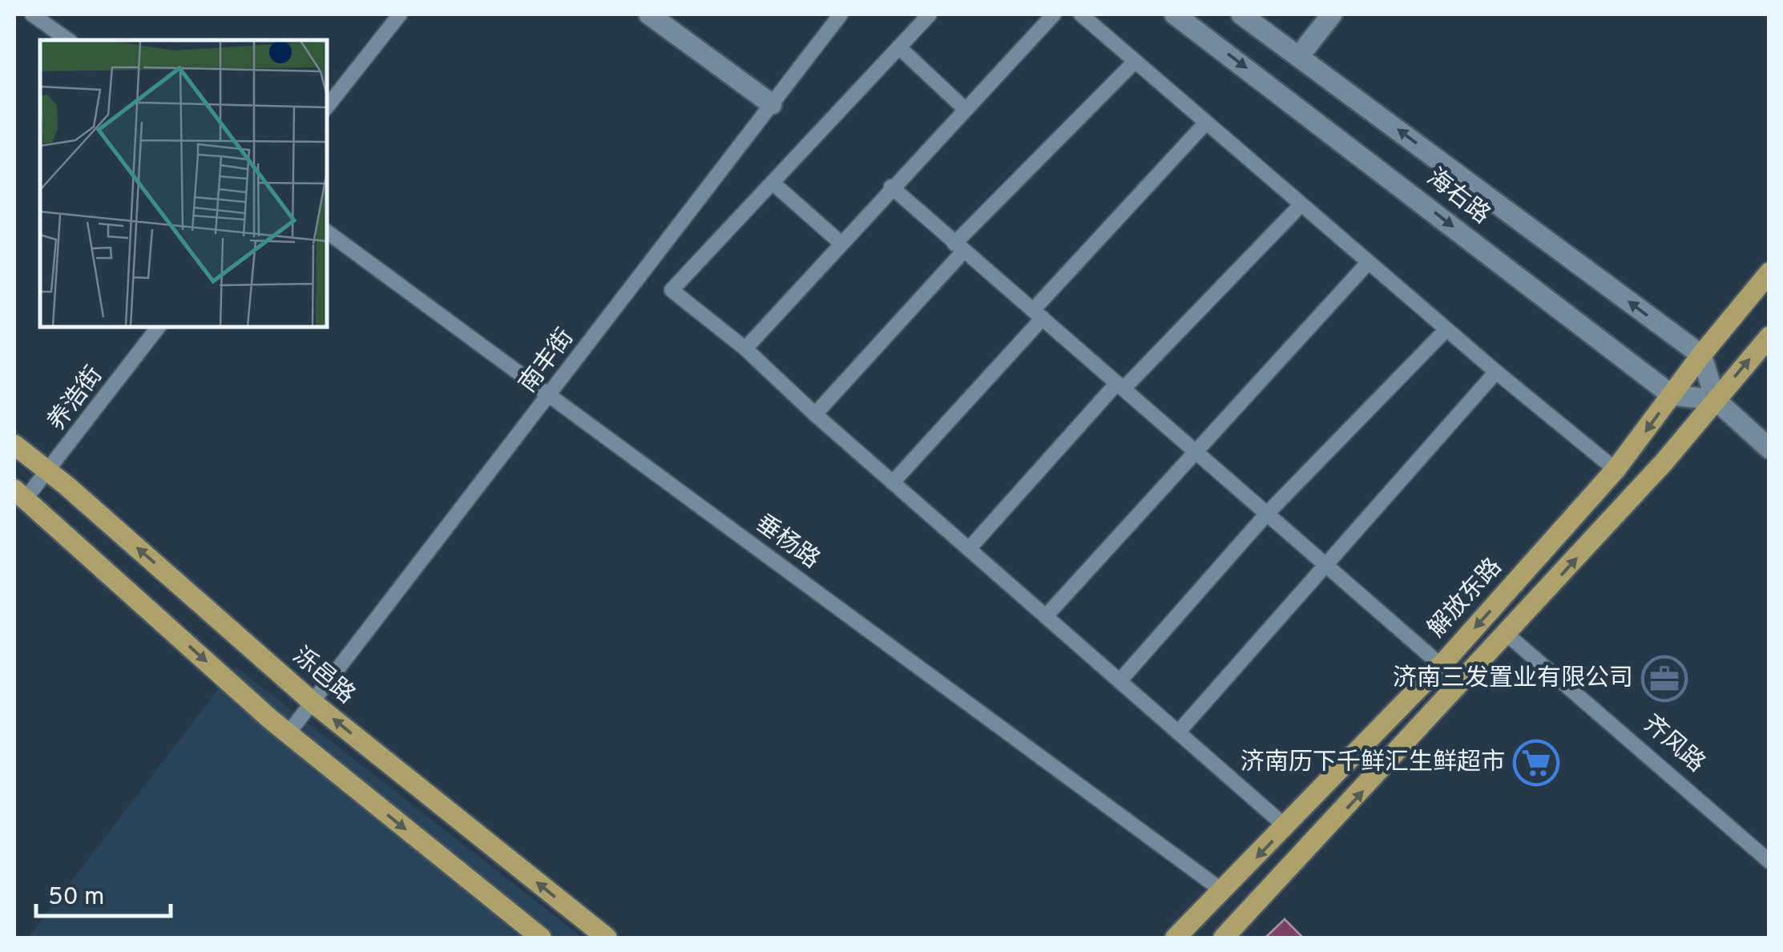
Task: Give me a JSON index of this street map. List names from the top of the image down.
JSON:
{
  "streets": {
    "main road": ["海右路", "解放东路", "泺邑路"],
    "street": [
      "南丰街",
      "养浩街",
      "垂杨路",
      "齐风路"
    ]
  },
  "crossings": [
    ["海右路", "解放东路"],
    ["南丰街", "垂杨路"],
    ["南丰街", "泺邑路"],
    ["养浩街", "泺邑路"],
    ["垂杨路", "解放东路"]
  ],
  "places": {
    "office": ["济南三发置业有限公司"],
    "supermarket": ["济南历下千鲜汇生鲜超市"]
  },
  "scale_bar": "50 m"
}
